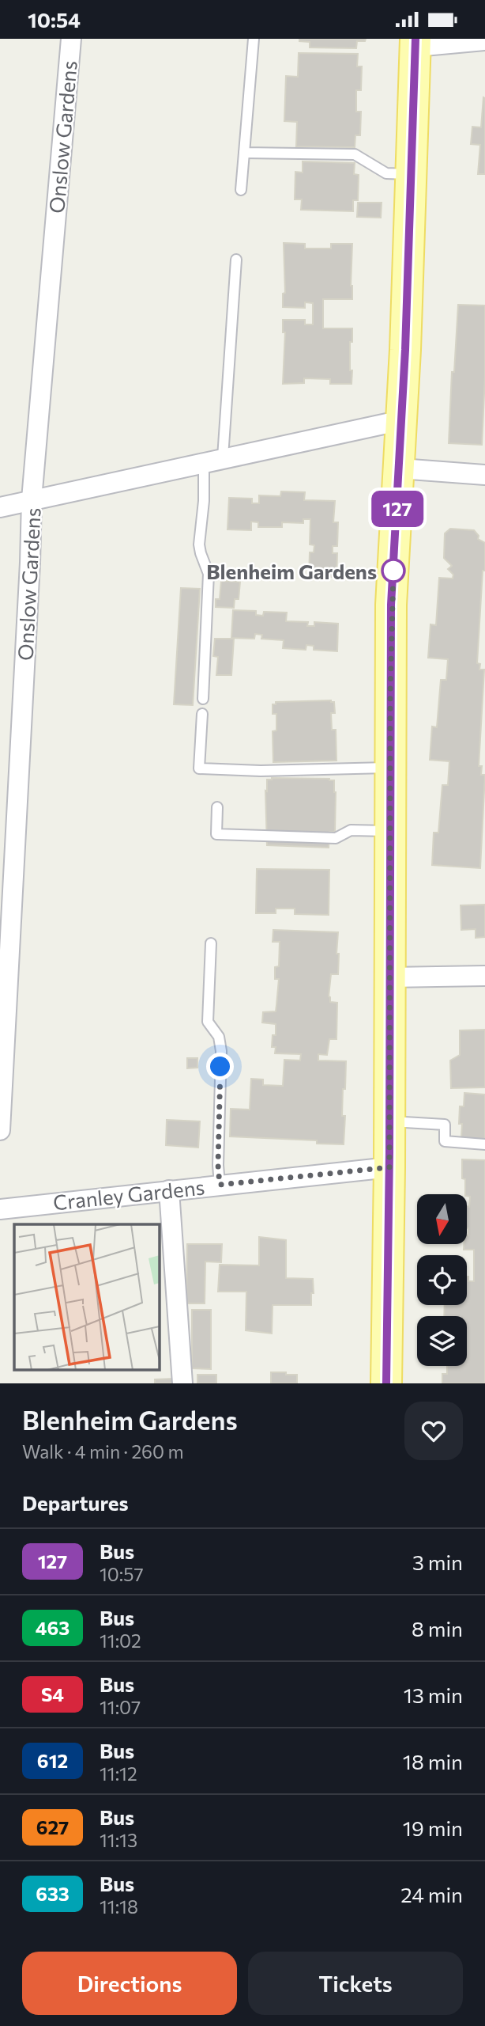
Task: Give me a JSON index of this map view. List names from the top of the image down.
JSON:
{
  "streets": {
    "street": ["Onslow Gardens", "Cranley Gardens"]
  },
  "places": ["Blenheim Gardens"],
  "lines": ["bus line 127"],
  "north": "bottom",
  "page": {
    "status": "10:54",
    "on_map": "127",
    "heading": [
      ["Blenheim Gardens", "Walk · 4 min · 260 m"],
      "Departures"
    ],
    "list": [
      {
        "mark": "127",
        "name": "Bus",
        "note": "10:57",
        "value": "3 min"
      },
      {
        "mark": "463",
        "name": "Bus",
        "note": "11:02",
        "value": "8 min"
      },
      {
        "mark": "S4",
        "name": "Bus",
        "note": "11:07",
        "value": "13 min"
      },
      {
        "mark": "612",
        "name": "Bus",
        "note": "11:12",
        "value": "18 min"
      },
      {
        "mark": "627",
        "name": "Bus",
        "note": "11:13",
        "value": "19 min"
      },
      {
        "mark": "633",
        "name": "Bus",
        "note": "11:18",
        "value": "24 min"
      }
    ],
    "buttons": ["Directions", "Tickets"]
  }
}
